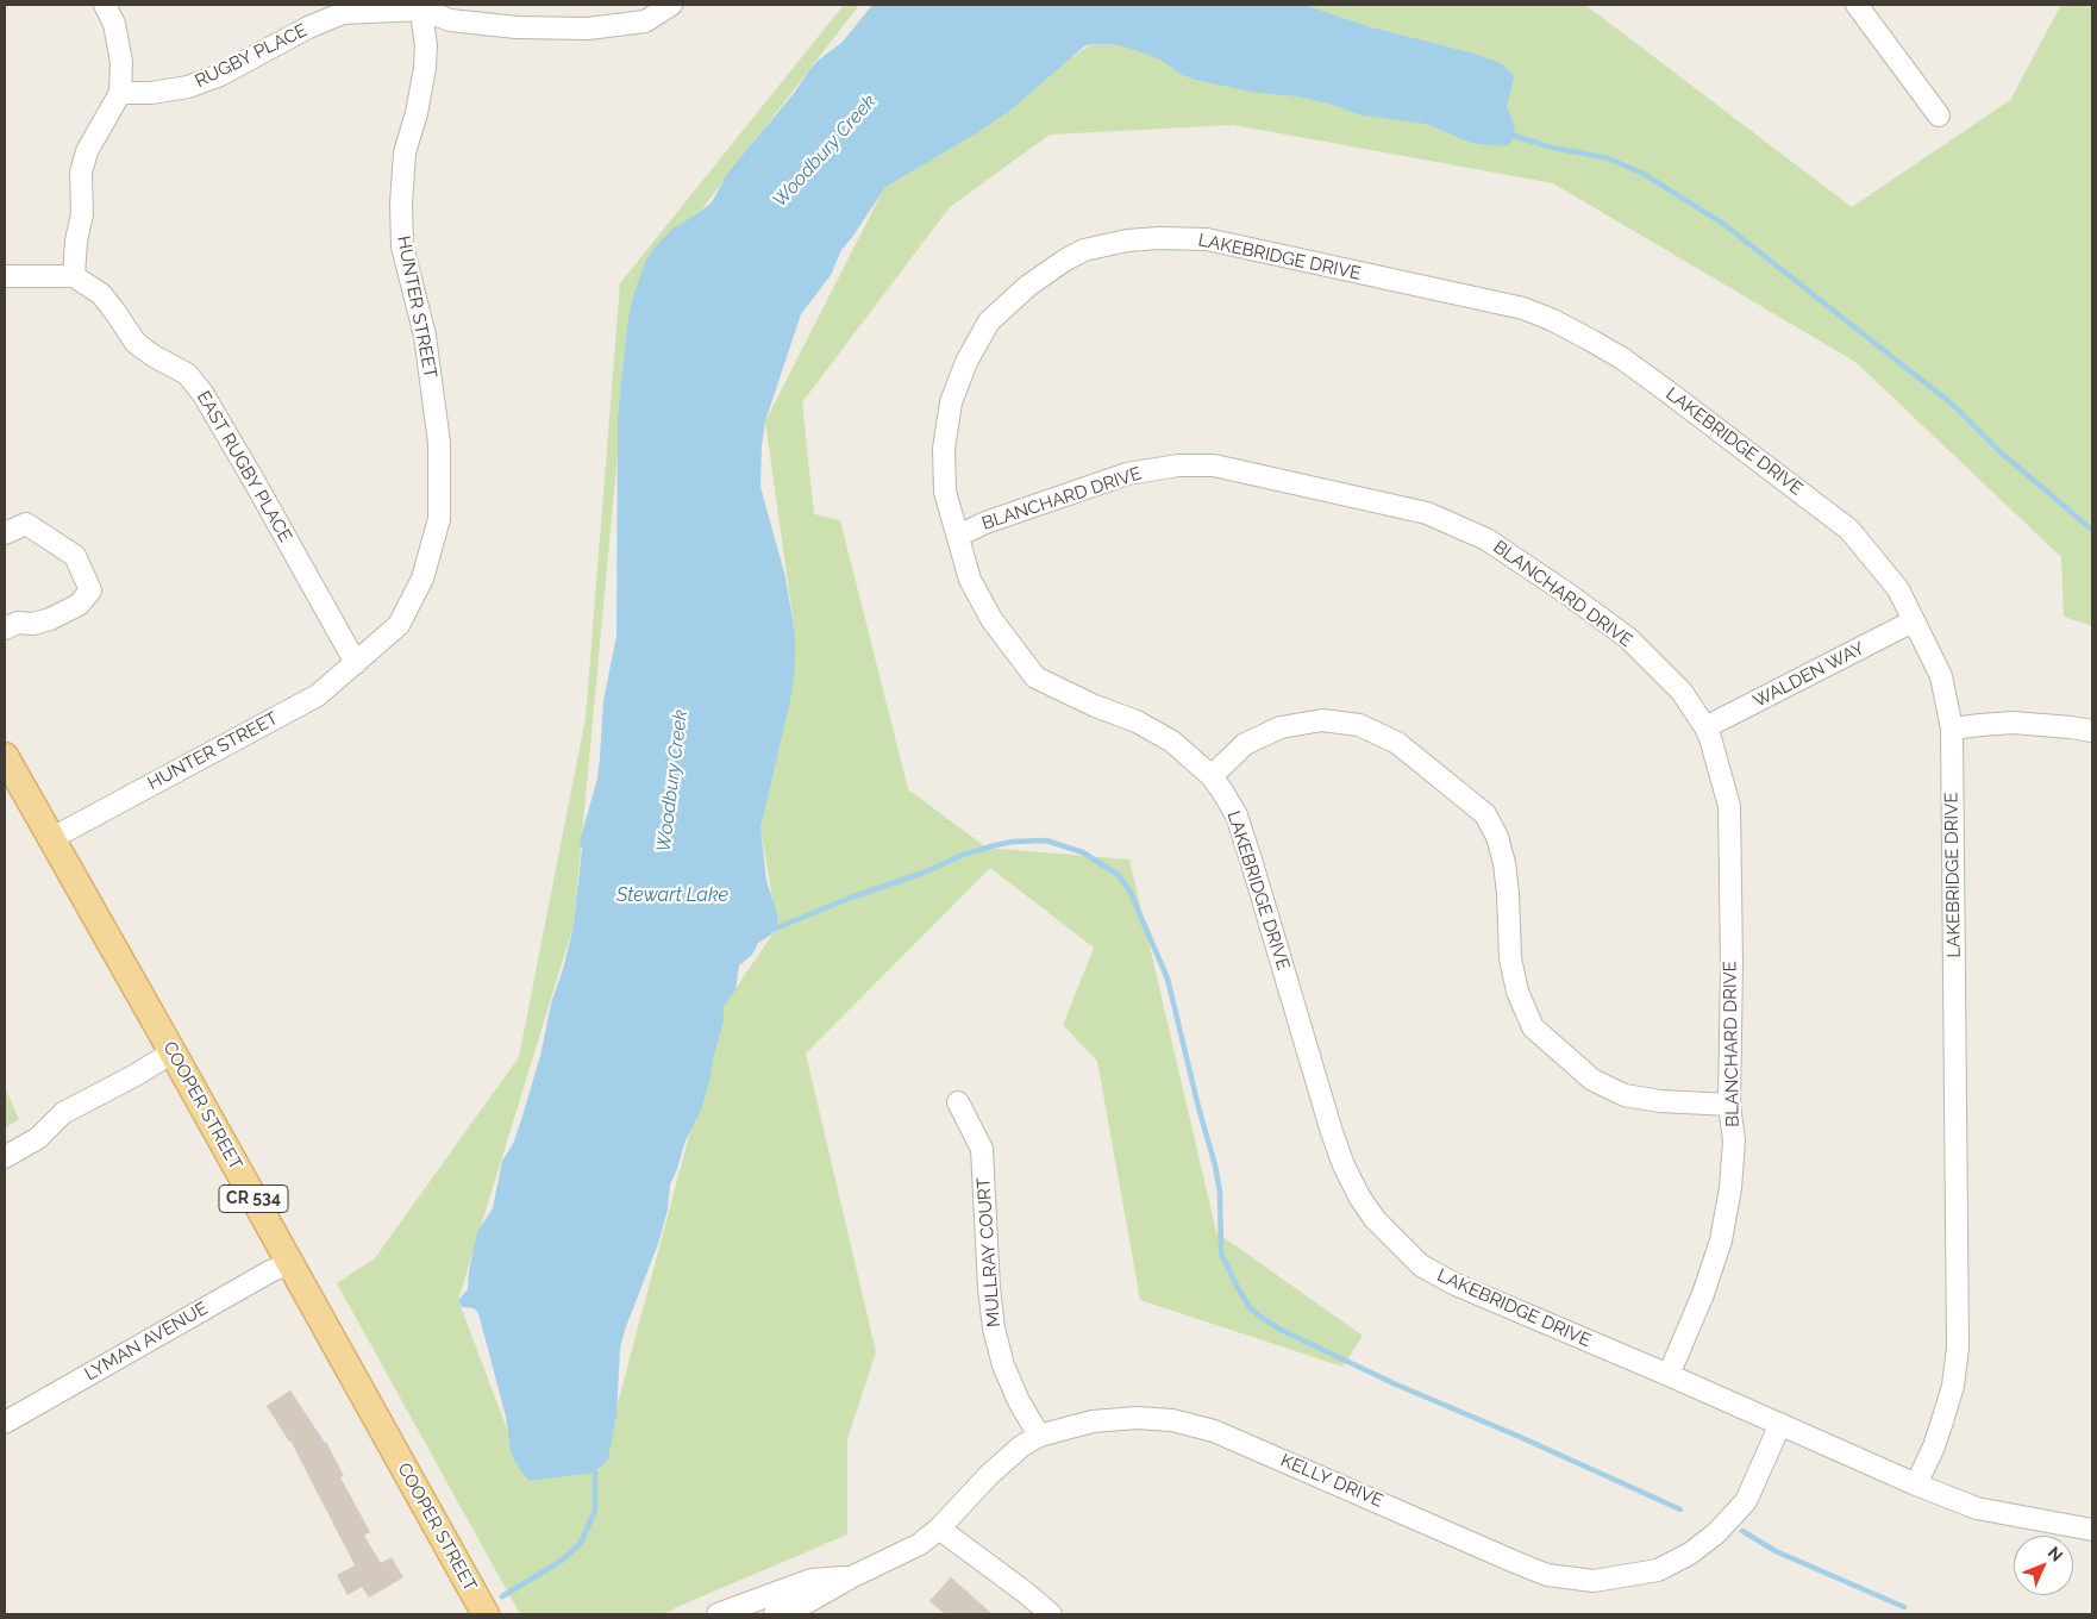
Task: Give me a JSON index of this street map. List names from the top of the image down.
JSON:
{
  "streets": {
    "main road": ["COOPER STREET", "CR 534"],
    "street": [
      "RUGBY PLACE",
      "LAKEBRIDGE DRIVE",
      "HUNTER STREET",
      "EAST RUGBY PLACE",
      "BLANCHARD DRIVE",
      "WALDEN WAY",
      "MULLRAY COURT",
      "LYMAN AVENUE",
      "KELLY DRIVE"
    ]
  },
  "crossings": [
    ["RUGBY PLACE", "HUNTER STREET"],
    ["LAKEBRIDGE DRIVE", "BLANCHARD DRIVE"],
    ["LAKEBRIDGE DRIVE", "WALDEN WAY"],
    ["LAKEBRIDGE DRIVE", "KELLY DRIVE"],
    ["HUNTER STREET", "EAST RUGBY PLACE"],
    ["HUNTER STREET", "COOPER STREET"],
    ["BLANCHARD DRIVE", "WALDEN WAY"],
    ["COOPER STREET", "LYMAN AVENUE"],
    ["MULLRAY COURT", "KELLY DRIVE"]
  ],
  "water": ["Woodbury Creek", "Stewart Lake"],
  "north": "top right"
}
